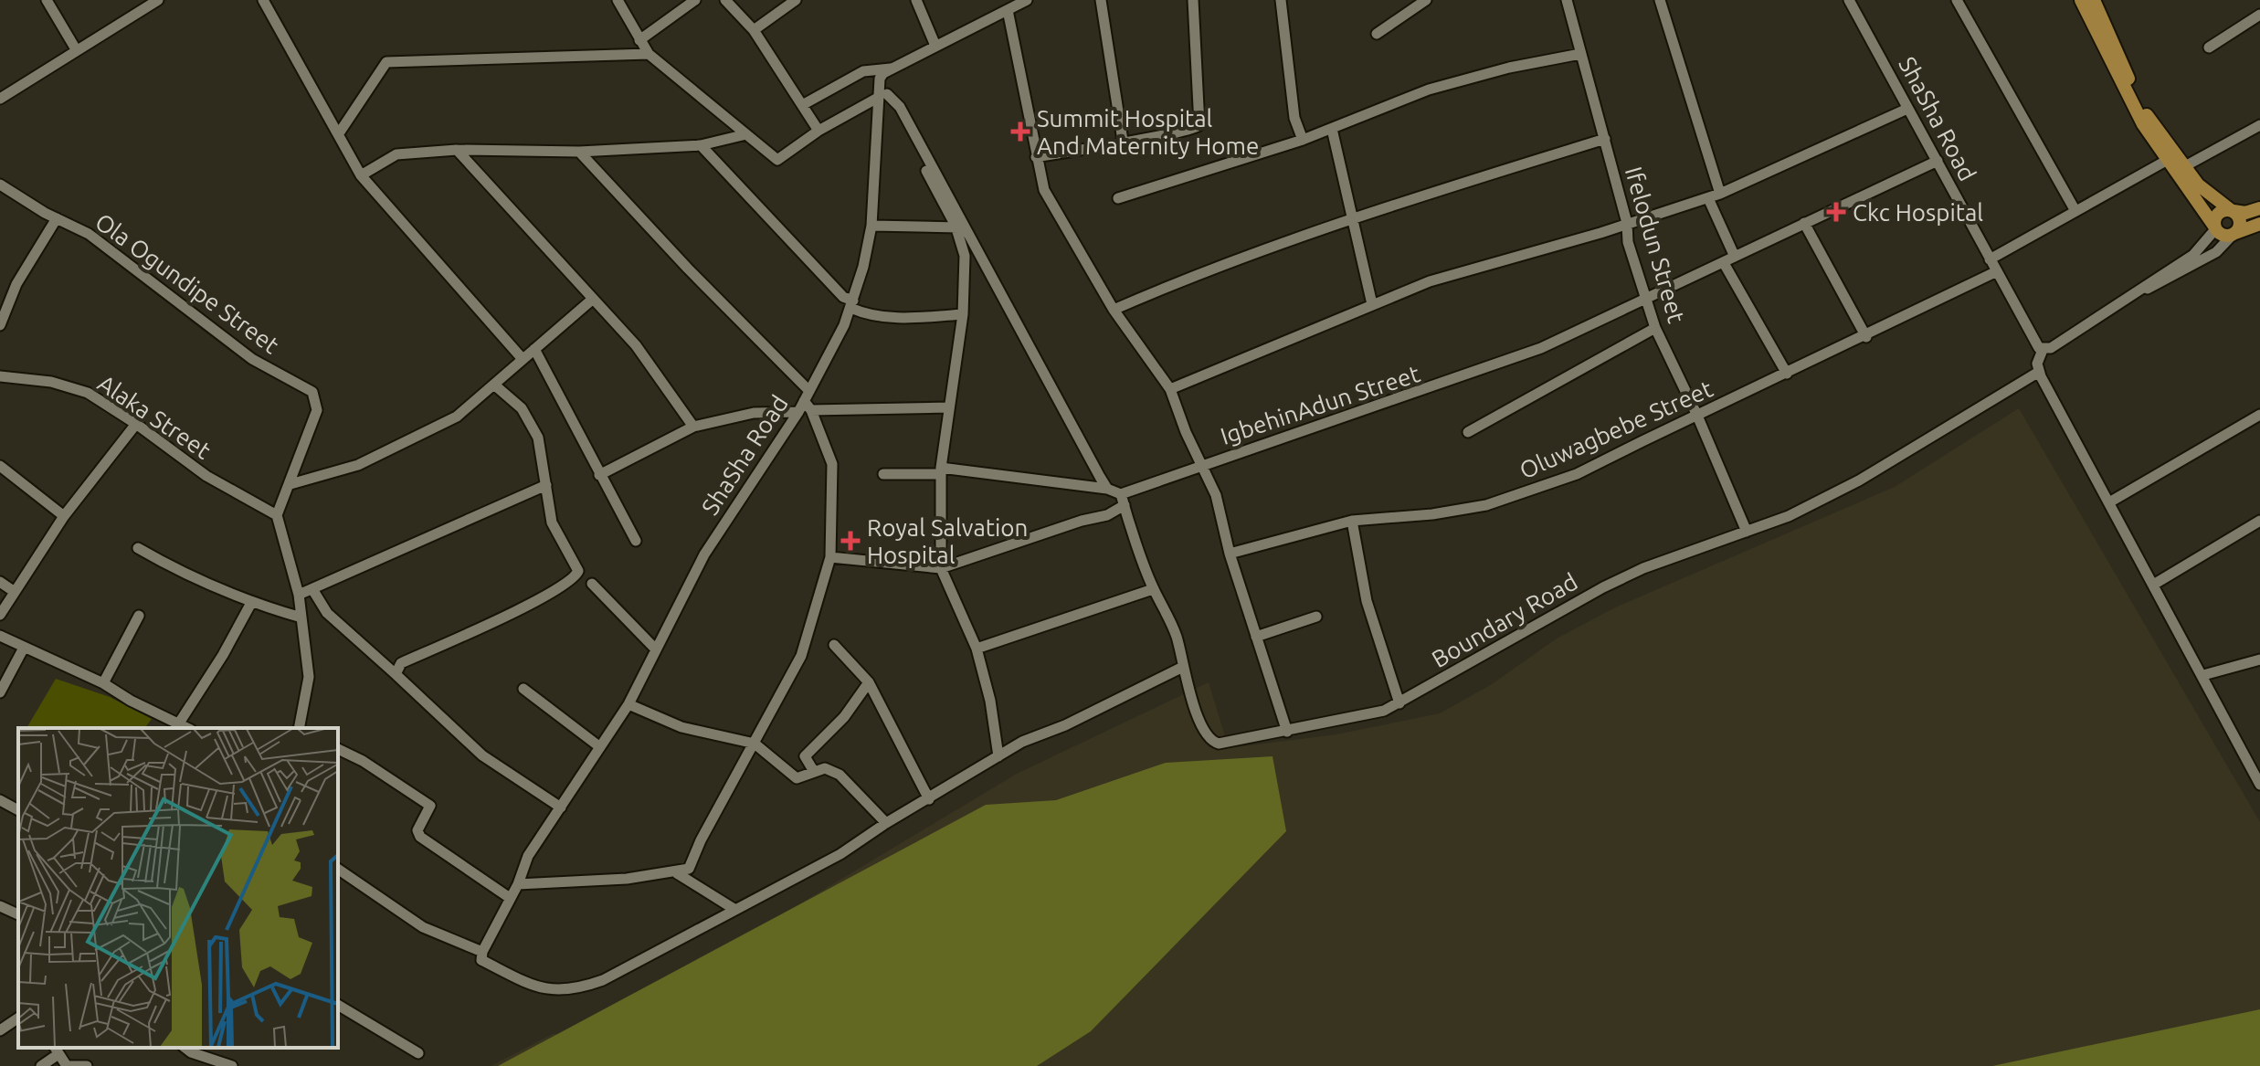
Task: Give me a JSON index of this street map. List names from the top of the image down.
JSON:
{
  "streets": {
    "street": [
      "ShaSha Road",
      "Ifelodun Street",
      "Ola Ogundipe Street",
      "IgbehinAdun Street",
      "Alaka Street",
      "Oluwagbebe Street",
      "Boundary Road"
    ]
  },
  "crossings": [
    ["ShaSha Road", "IgbehinAdun Street"],
    ["ShaSha Road", "Oluwagbebe Street"],
    ["Ifelodun Street", "IgbehinAdun Street"],
    ["Ifelodun Street", "Oluwagbebe Street"],
    ["Ifelodun Street", "Boundary Road"],
    ["Ola Ogundipe Street", "Alaka Street"],
    ["IgbehinAdun Street", "Boundary Road"]
  ],
  "places": {
    "health": ["Summit Hospital And Maternity Home", "Ckc Hospital", "Royal Salvation Hospital"]
  }
}
